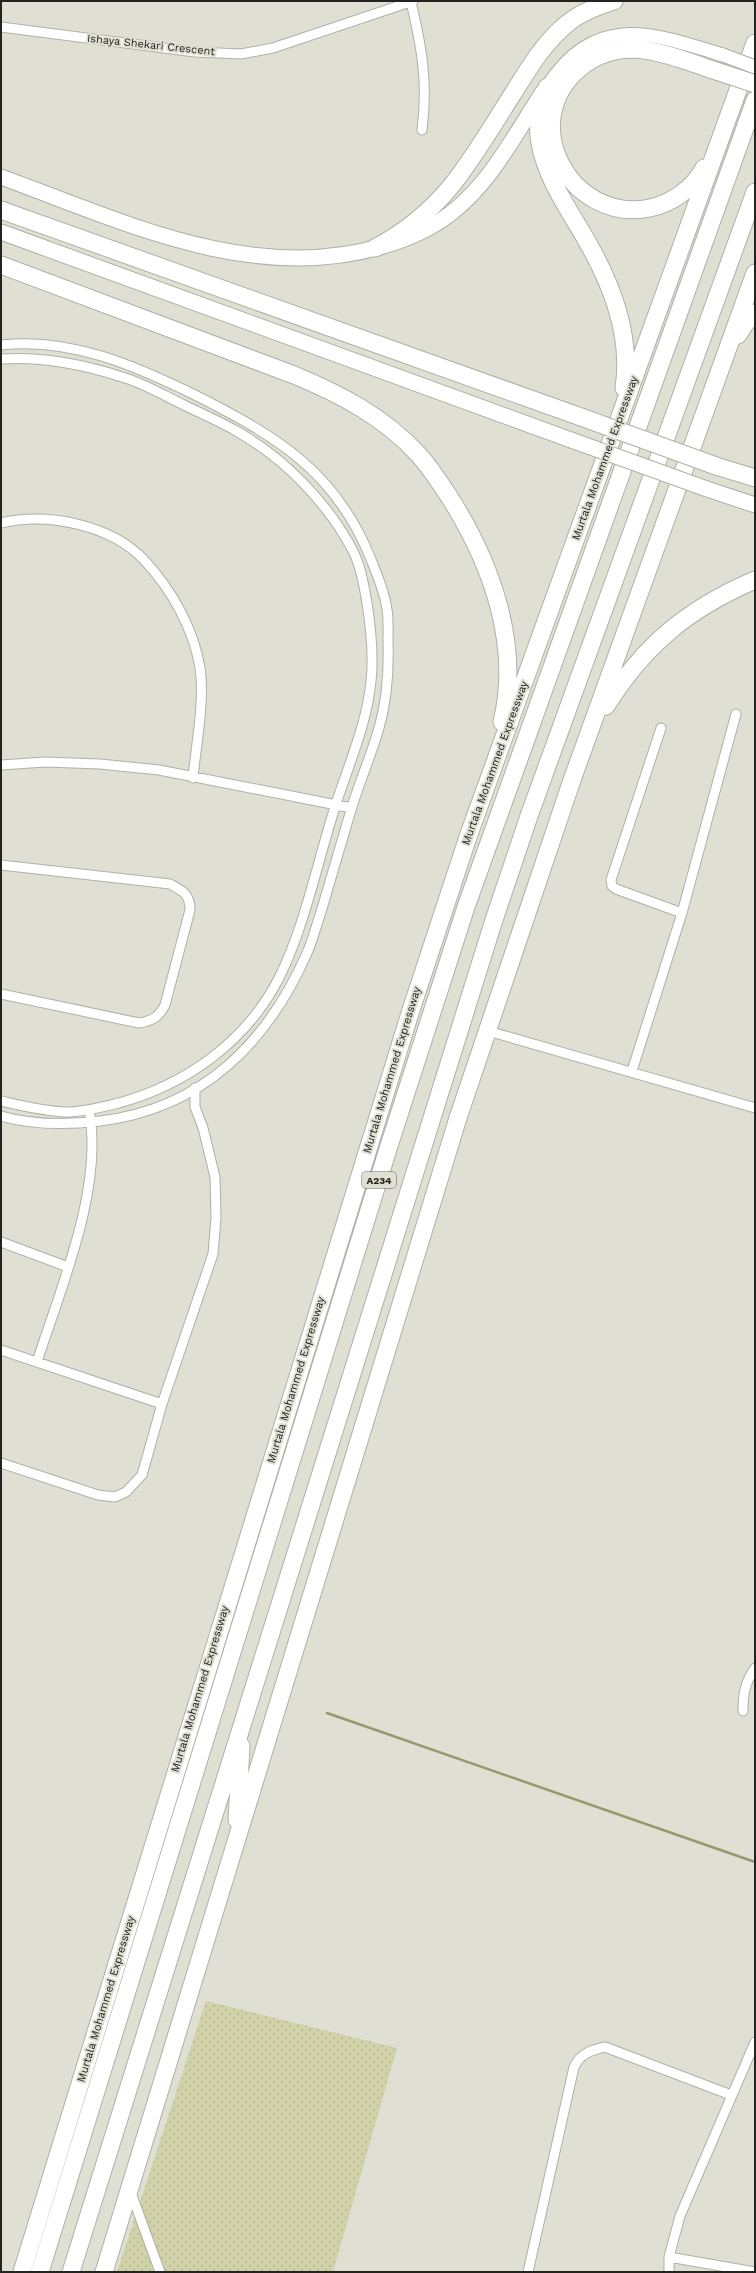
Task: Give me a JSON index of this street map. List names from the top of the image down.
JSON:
{
  "streets": {
    "highway": ["Murtala Mohammed Expressway", "A234"],
    "street": ["Ishaya Shekari Crescent"]
  }
}
